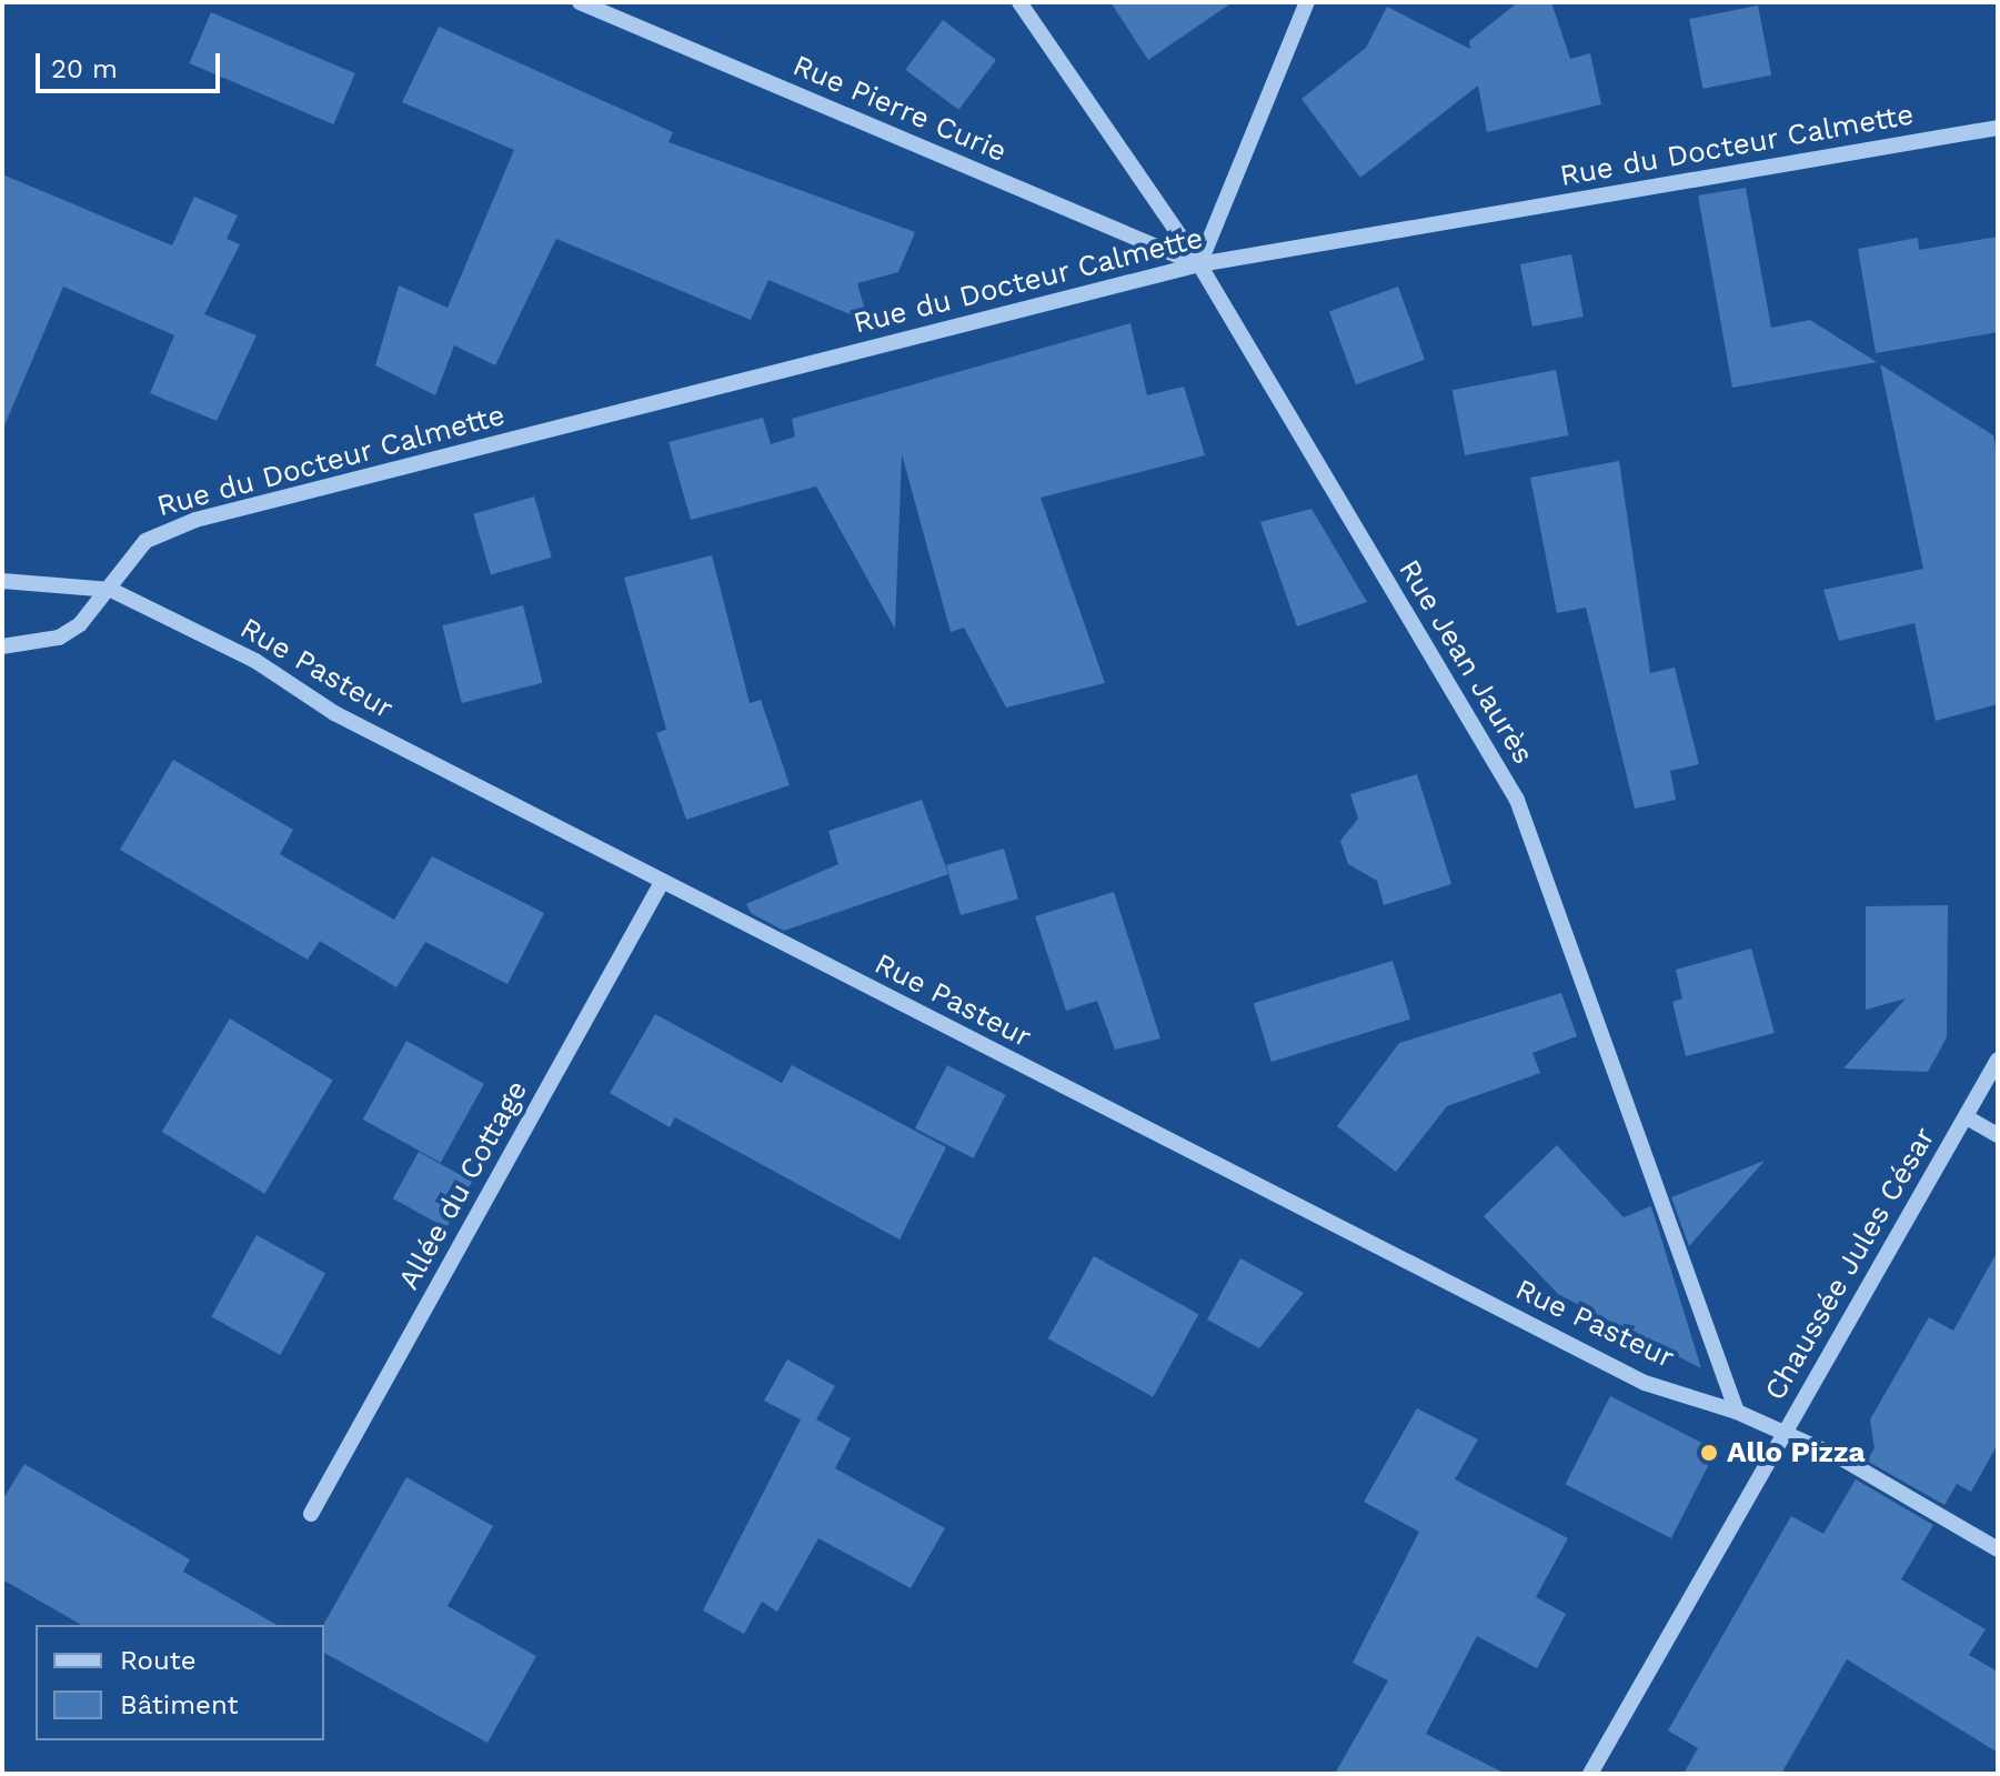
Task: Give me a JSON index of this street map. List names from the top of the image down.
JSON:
{
  "streets": {
    "street": [
      "Rue Pierre Curie",
      "Rue du Docteur Calmette",
      "Rue Jean Jaurès",
      "Rue Pasteur",
      "Allée du Cottage",
      "Chaussée Jules César"
    ]
  },
  "crossings": [
    ["Rue Pierre Curie", "Rue du Docteur Calmette"],
    ["Rue Pierre Curie", "Rue Jean Jaurès"],
    ["Rue du Docteur Calmette", "Rue Jean Jaurès"],
    ["Rue du Docteur Calmette", "Rue Pasteur"],
    ["Rue Jean Jaurès", "Rue Pasteur"],
    ["Rue Pasteur", "Allée du Cottage"],
    ["Rue Pasteur", "Chaussée Jules César"]
  ],
  "places": ["Allo Pizza"],
  "legend": ["Route", "Bâtiment"],
  "scale_bar": "20 m"
}
